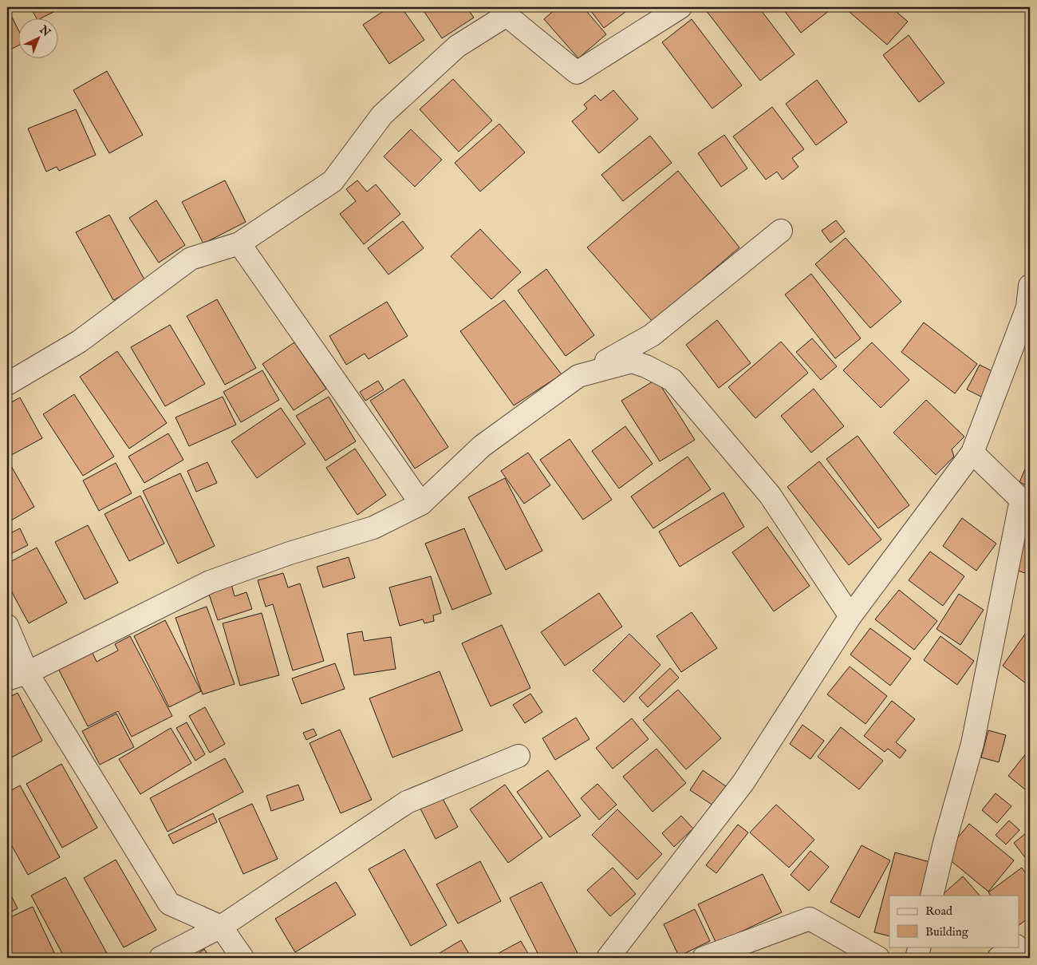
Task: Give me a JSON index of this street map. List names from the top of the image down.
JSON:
{
  "legend": ["Road", "Building"],
  "north": "top right"
}
